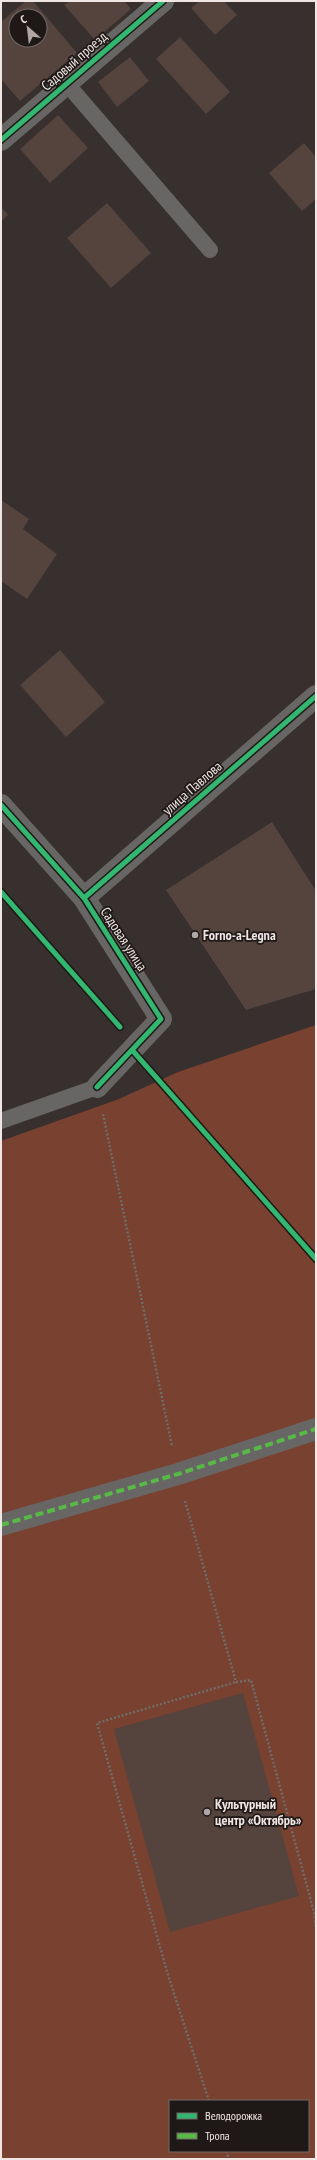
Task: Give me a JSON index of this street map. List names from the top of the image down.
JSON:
{
  "streets": {
    "street": ["Садовый проезд", "улица Павлова", "Садовая улица"]
  },
  "crossings": [
    ["улица Павлова", "Садовая улица"]
  ],
  "places": ["Forno-a-Legna", "Культурный центр «Октябрь»"],
  "legend": ["Велодорожка", "Тропа"],
  "north": "top left"
}
